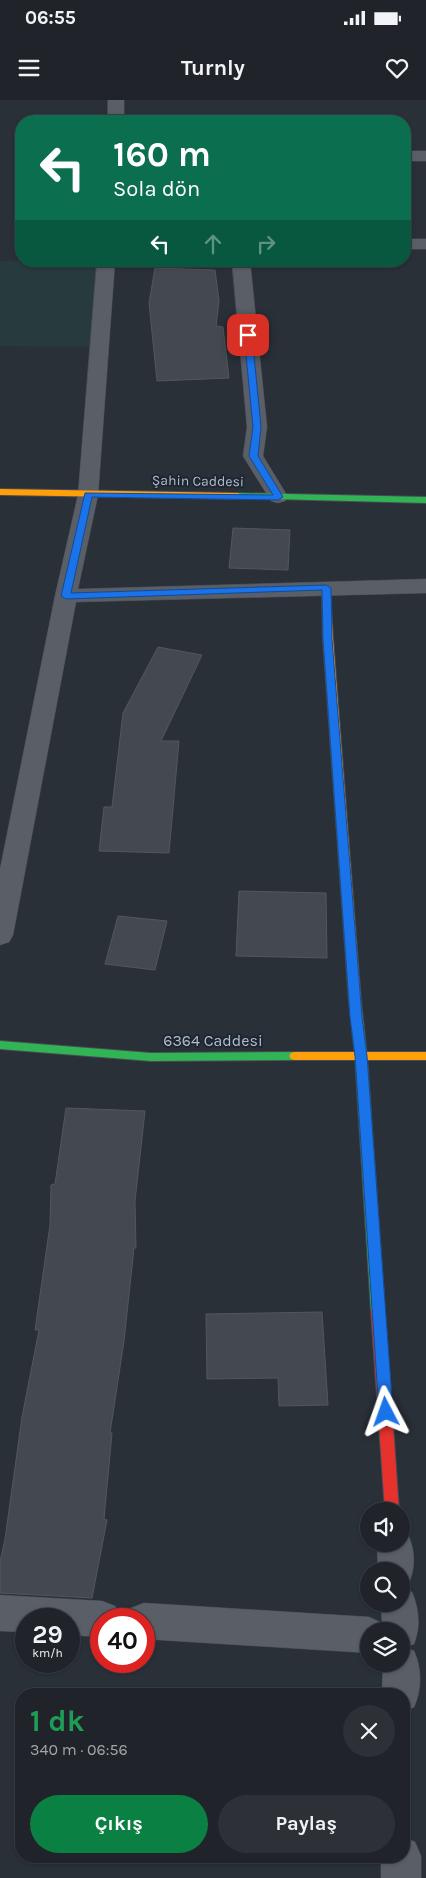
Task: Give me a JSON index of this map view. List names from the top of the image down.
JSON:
{
  "streets": {
    "street": ["Şahin Caddesi", "6364 Caddesi"]
  },
  "page": {
    "status": "06:55",
    "header": "Turnly",
    "turn": ["160 m", "Sola dön"],
    "speed": "29 km/h",
    "limit": "40",
    "heading": ["1 dk", "340 m · 06:56"],
    "buttons": ["Çıkış", "Paylaş"]
  }
}
